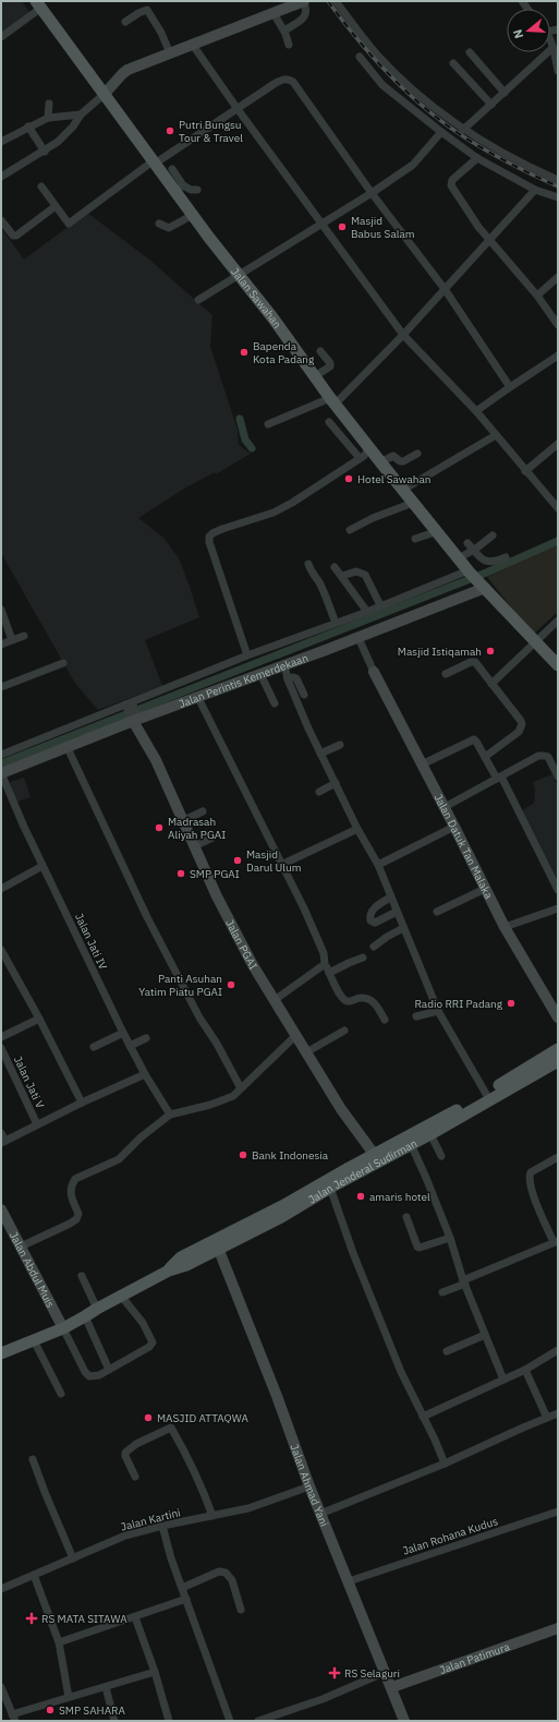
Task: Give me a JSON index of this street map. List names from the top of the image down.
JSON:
{
  "streets": {
    "main road": ["Jalan Sawahan", "Jalan Jenderal Sudirman"],
    "street": [
      "Jalan Perintis Kemerdekaan",
      "Jalan Datuk Tan Malaka",
      "Jalan Jati IV",
      "Jalan PGAI",
      "Jalan Jati V",
      "Jalan Abdul Muis",
      "Jalan Ahmad Yani",
      "Jalan Kartini",
      "Jalan Rohana Kudus",
      "Jalan Patimura"
    ]
  },
  "crossings": [
    ["Jalan Sawahan", "Jalan Perintis Kemerdekaan"],
    ["Jalan Perintis Kemerdekaan", "Jalan Jati IV"],
    ["Jalan Perintis Kemerdekaan", "Jalan PGAI"],
    ["Jalan Jenderal Sudirman", "Jalan Abdul Muis"],
    ["Jalan Jenderal Sudirman", "Jalan Ahmad Yani"],
    ["Jalan Ahmad Yani", "Jalan Kartini"],
    ["Jalan Ahmad Yani", "Jalan Rohana Kudus"],
    ["Jalan Ahmad Yani", "Jalan Patimura"]
  ],
  "places": {
    "other": [
      "Putri Bungsu Tour & Travel",
      "Masjid Babus Salam",
      "Bapenda Kota Padang",
      "Hotel Sawahan",
      "Masjid Istiqamah",
      "Madrasah Aliyah PGAI",
      "Masjid Darul Ulum",
      "SMP PGAI",
      "Panti Asuhan Yatim Piatu PGAI",
      "Radio RRI Padang",
      "Bank Indonesia",
      "amaris hotel",
      "MASJID ATTAQWA",
      "SMP SAHARA"
    ],
    "health": ["RS MATA SITAWA", "RS Selaguri"]
  },
  "north": "left"
}
